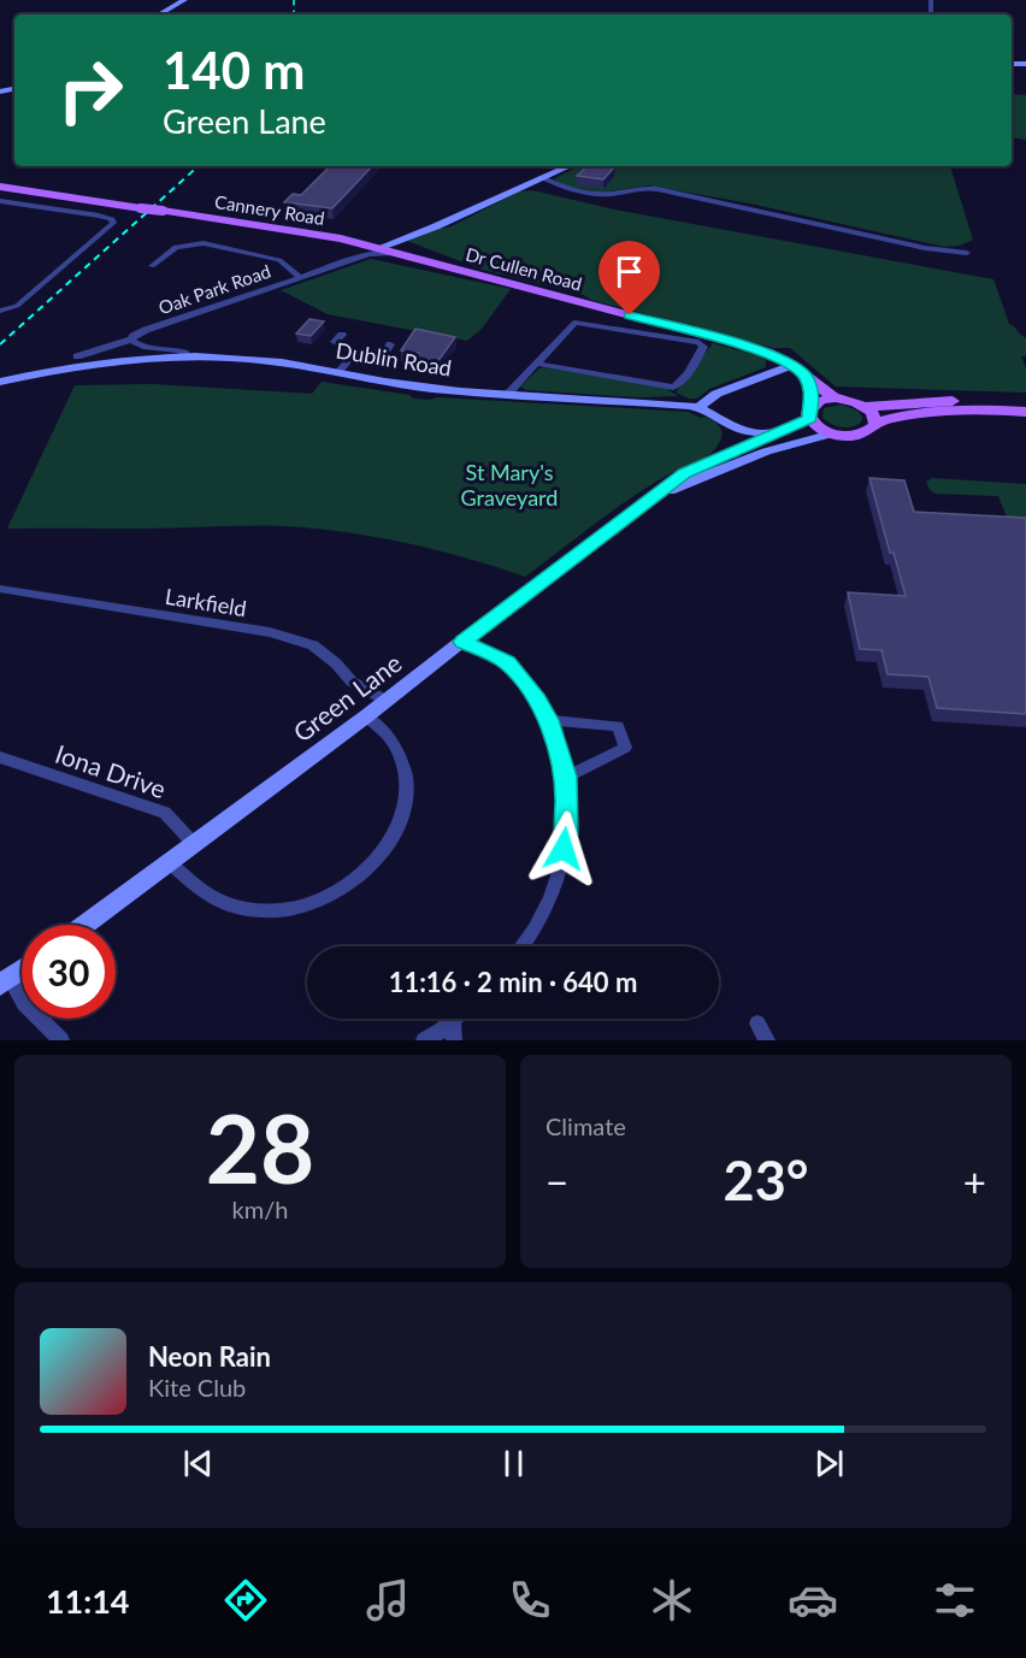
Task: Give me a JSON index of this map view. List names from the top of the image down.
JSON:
{
  "streets": {
    "main road": [
      "Cannery Road",
      "Dr Cullen Road",
      "Oak Park Road",
      "Dublin Road",
      "Green Lane"
    ],
    "street": ["Larkfield", "Iona Drive"]
  },
  "crossings": [
    ["Cannery Road", "Dr Cullen Road"],
    ["Cannery Road", "Oak Park Road"],
    ["Oak Park Road", "Dublin Road"],
    ["Larkfield", "Green Lane"],
    ["Green Lane", "Iona Drive"]
  ],
  "parks": ["St Mary's Graveyard"],
  "page": {
    "turn": ["140 m", "Green Lane"],
    "limit": "30",
    "trip": "11:16 · 2 min · 640 m",
    "tile": [
      ["28", "km/h"],
      "Climate"
    ],
    "heat": ["−", "23°", "+"],
    "song": ["Neon Rain", "Kite Club"],
    "tabs": "11:14"
  }
}
